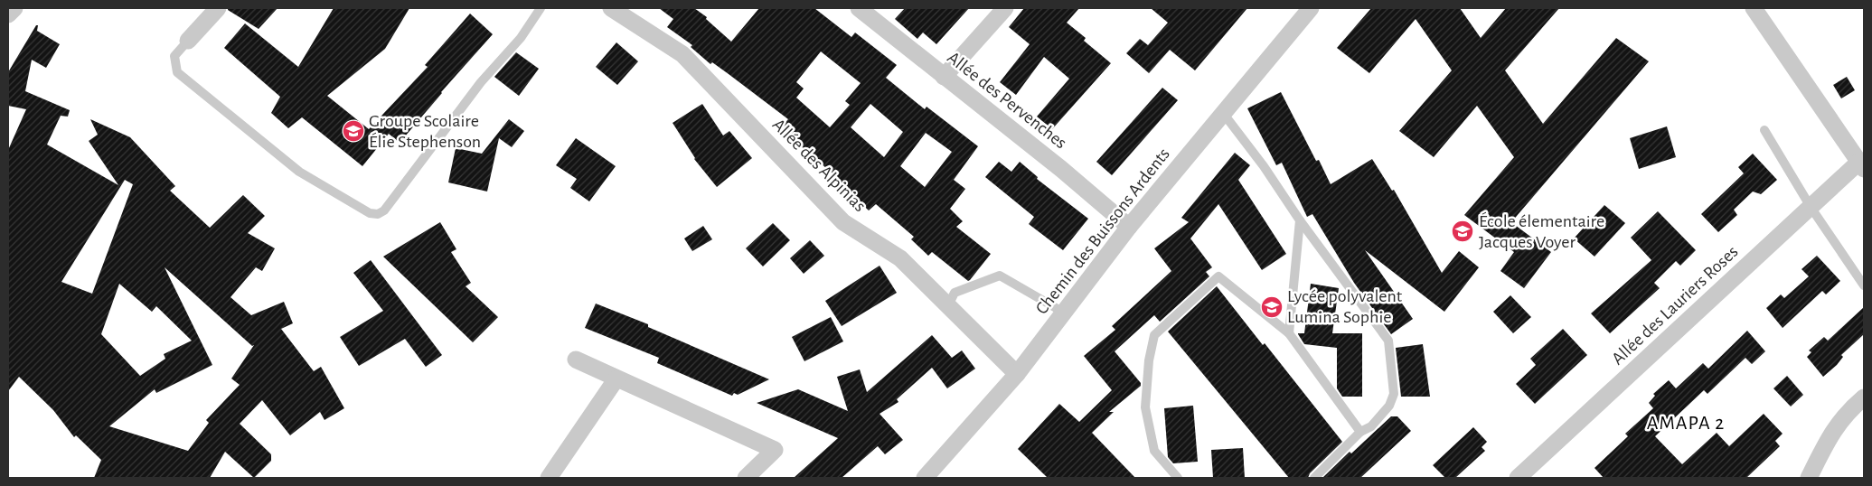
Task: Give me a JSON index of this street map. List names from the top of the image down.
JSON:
{
  "streets": {
    "street": [
      "Allée des Pervenches",
      "Allée des Alpinias",
      "Chemin des Buissons Ardents",
      "Allée des Lauriers Roses"
    ]
  },
  "crossings": [
    ["Allée des Pervenches", "Chemin des Buissons Ardents"],
    ["Allée des Alpinias", "Chemin des Buissons Ardents"]
  ],
  "districts": ["AMAPA 2"],
  "places": {
    "school or university": ["Groupe Scolaire Élie Stephenson", "École élementaire Jacques Voyer", "Lycée polyvalent Lumina Sophie"]
  }
}
